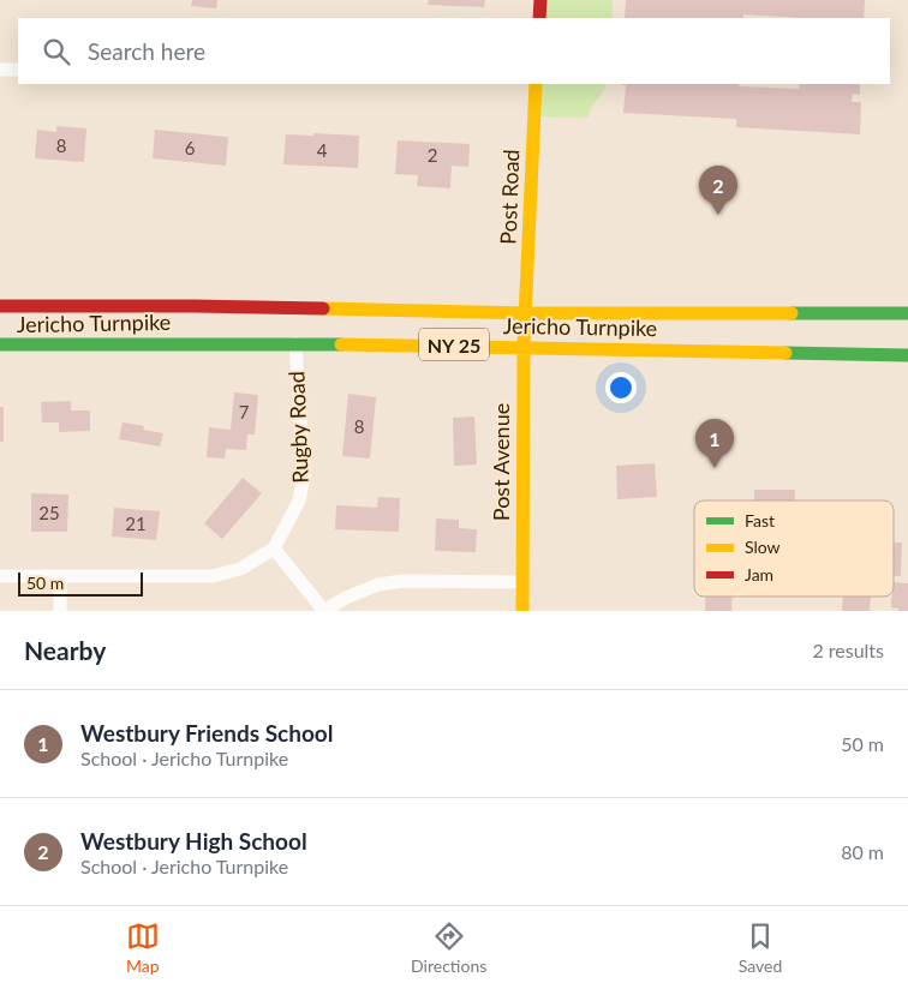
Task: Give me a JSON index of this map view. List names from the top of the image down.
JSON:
{
  "streets": {
    "main road": [
      "Post Road",
      "Jericho Turnpike",
      "NY 25",
      "Post Avenue"
    ],
    "street": ["Rugby Road"]
  },
  "crossings": [
    ["Post Road", "Jericho Turnpike"],
    ["Post Road", "Post Avenue"],
    ["Jericho Turnpike", "Rugby Road"],
    ["Jericho Turnpike", "Post Avenue"]
  ],
  "house_numbers": [
    "8",
    "6",
    "4",
    "2",
    "7",
    "8",
    "25",
    "21"
  ],
  "legend": ["Fast", "Slow", "Jam"],
  "scale_bar": "50 m",
  "page": {
    "search": "Search here",
    "pins": ["2", "1"],
    "scale": "50 m",
    "heading": ["Nearby", "2 results"],
    "list": [
      {
        "mark": "1",
        "name": "Westbury Friends School",
        "note": "School · Jericho Turnpike",
        "value": "50 m"
      },
      {
        "mark": "2",
        "name": "Westbury High School",
        "note": "School · Jericho Turnpike",
        "value": "80 m"
      }
    ],
    "nav": ["Map", "Directions", "Saved"]
  }
}
